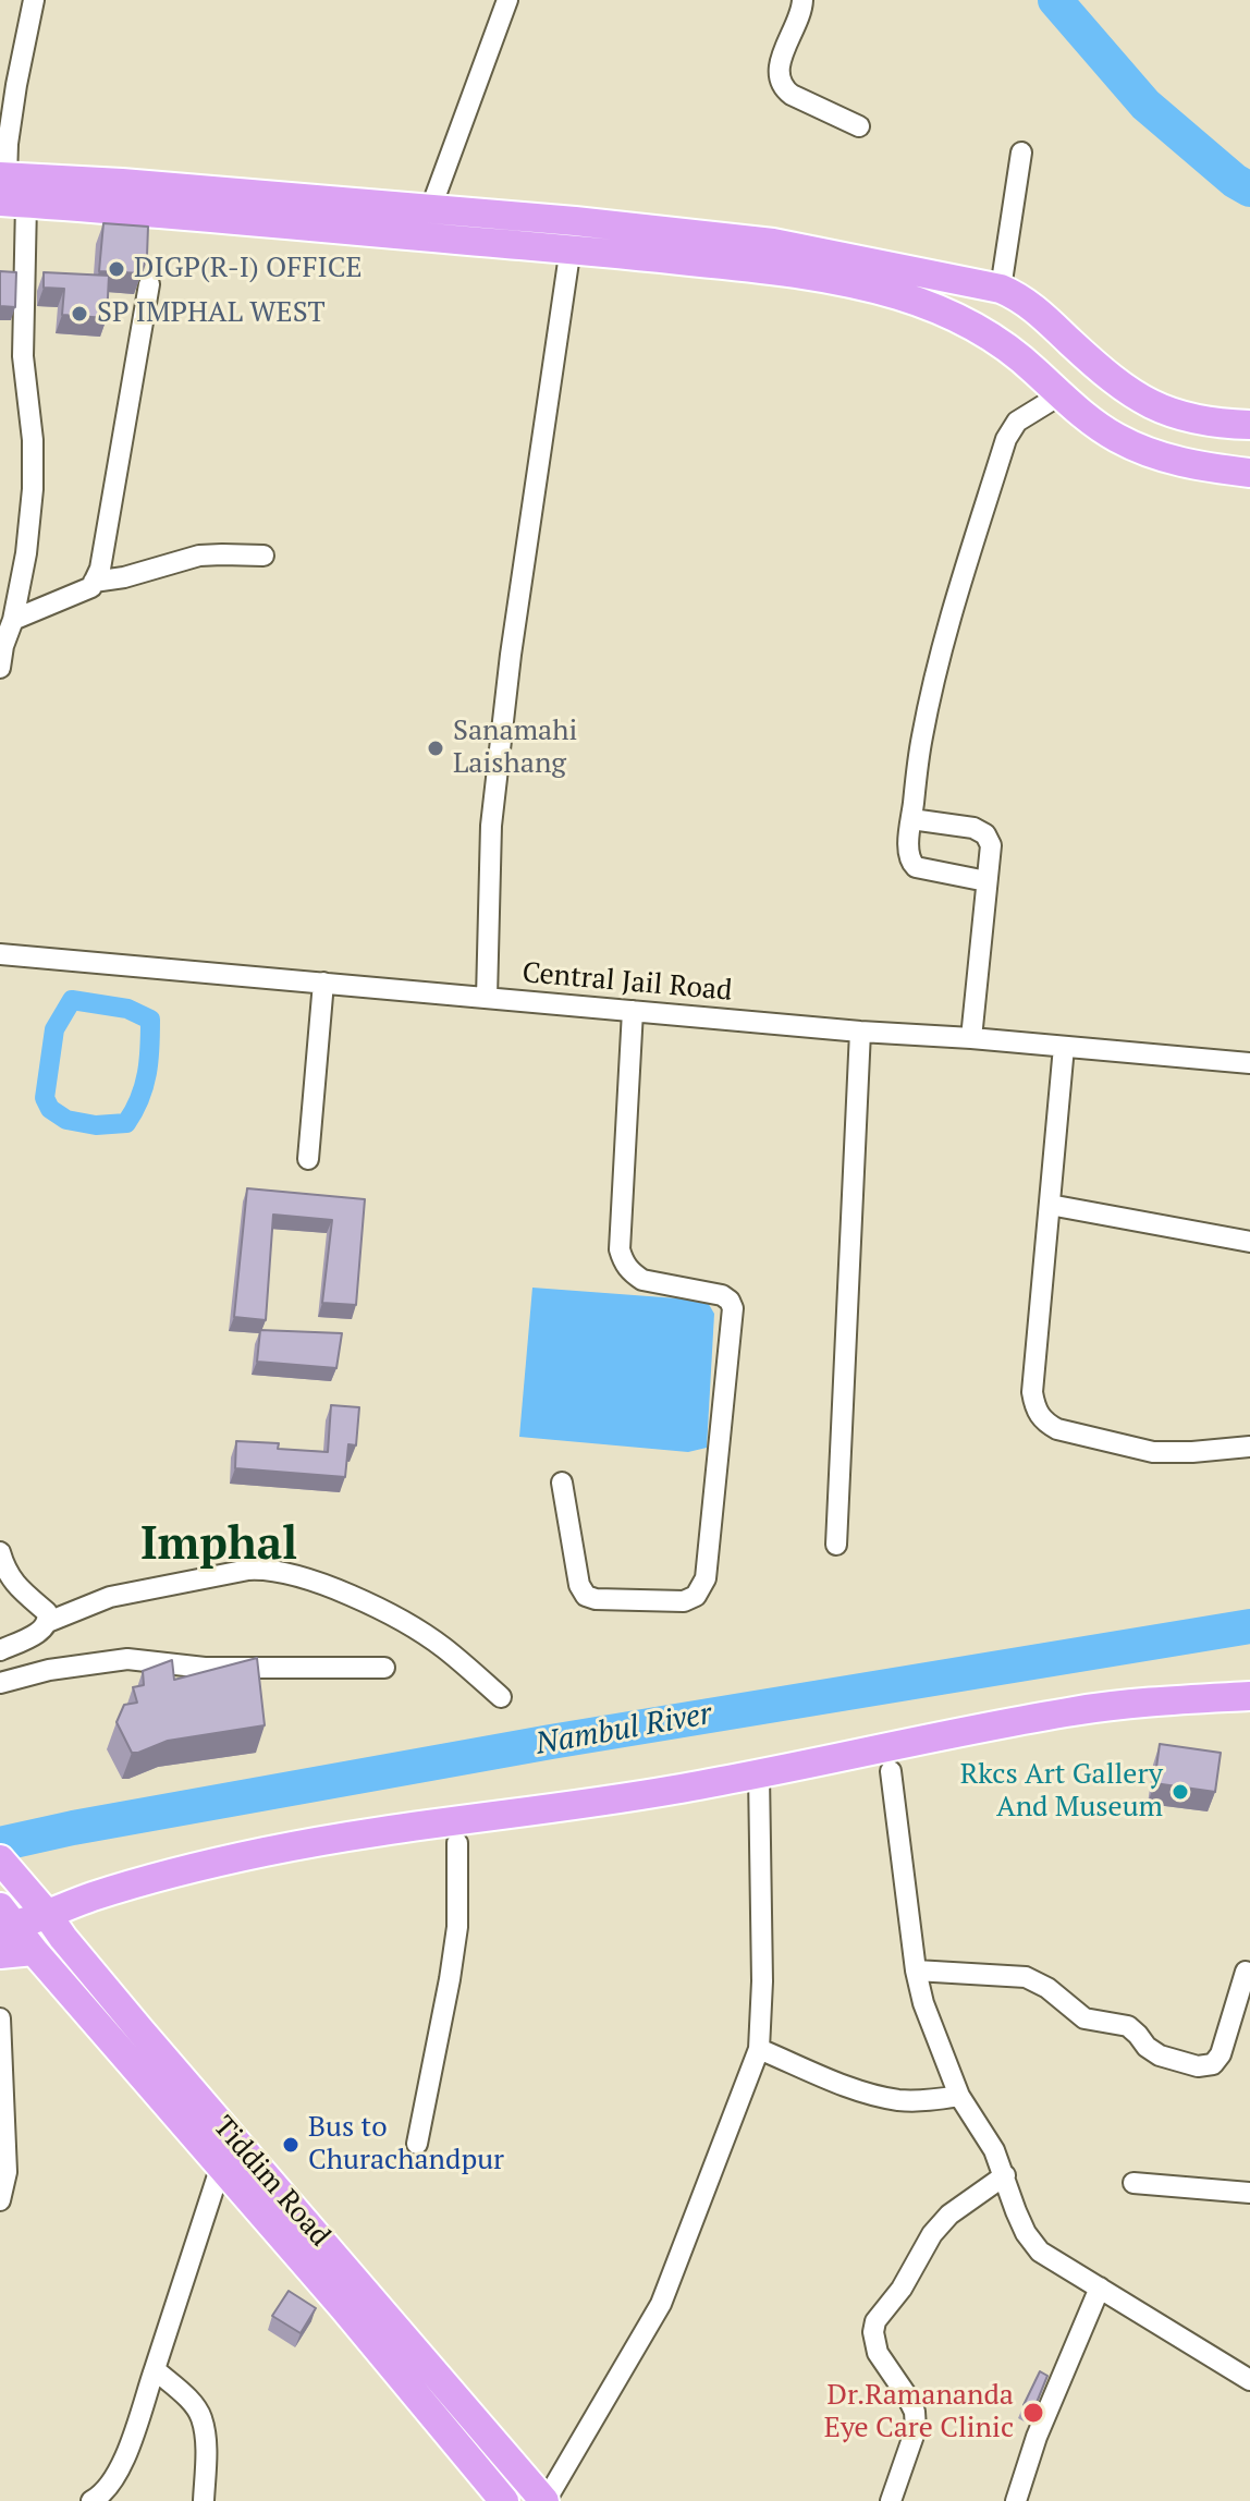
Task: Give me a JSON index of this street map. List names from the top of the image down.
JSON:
{
  "streets": {
    "highway": ["Tiddim Road"],
    "street": ["Central Jail Road"]
  },
  "districts": ["Imphal"],
  "water": ["Nambul River"],
  "places": [
    "DIGP(R-I) OFFICE",
    "SP IMPHAL WEST",
    "Sanamahi Laishang",
    "Rkcs Art Gallery And Museum",
    "Bus to Churachandpur",
    "Dr.Ramananda Eye Care Clinic"
  ]
}
